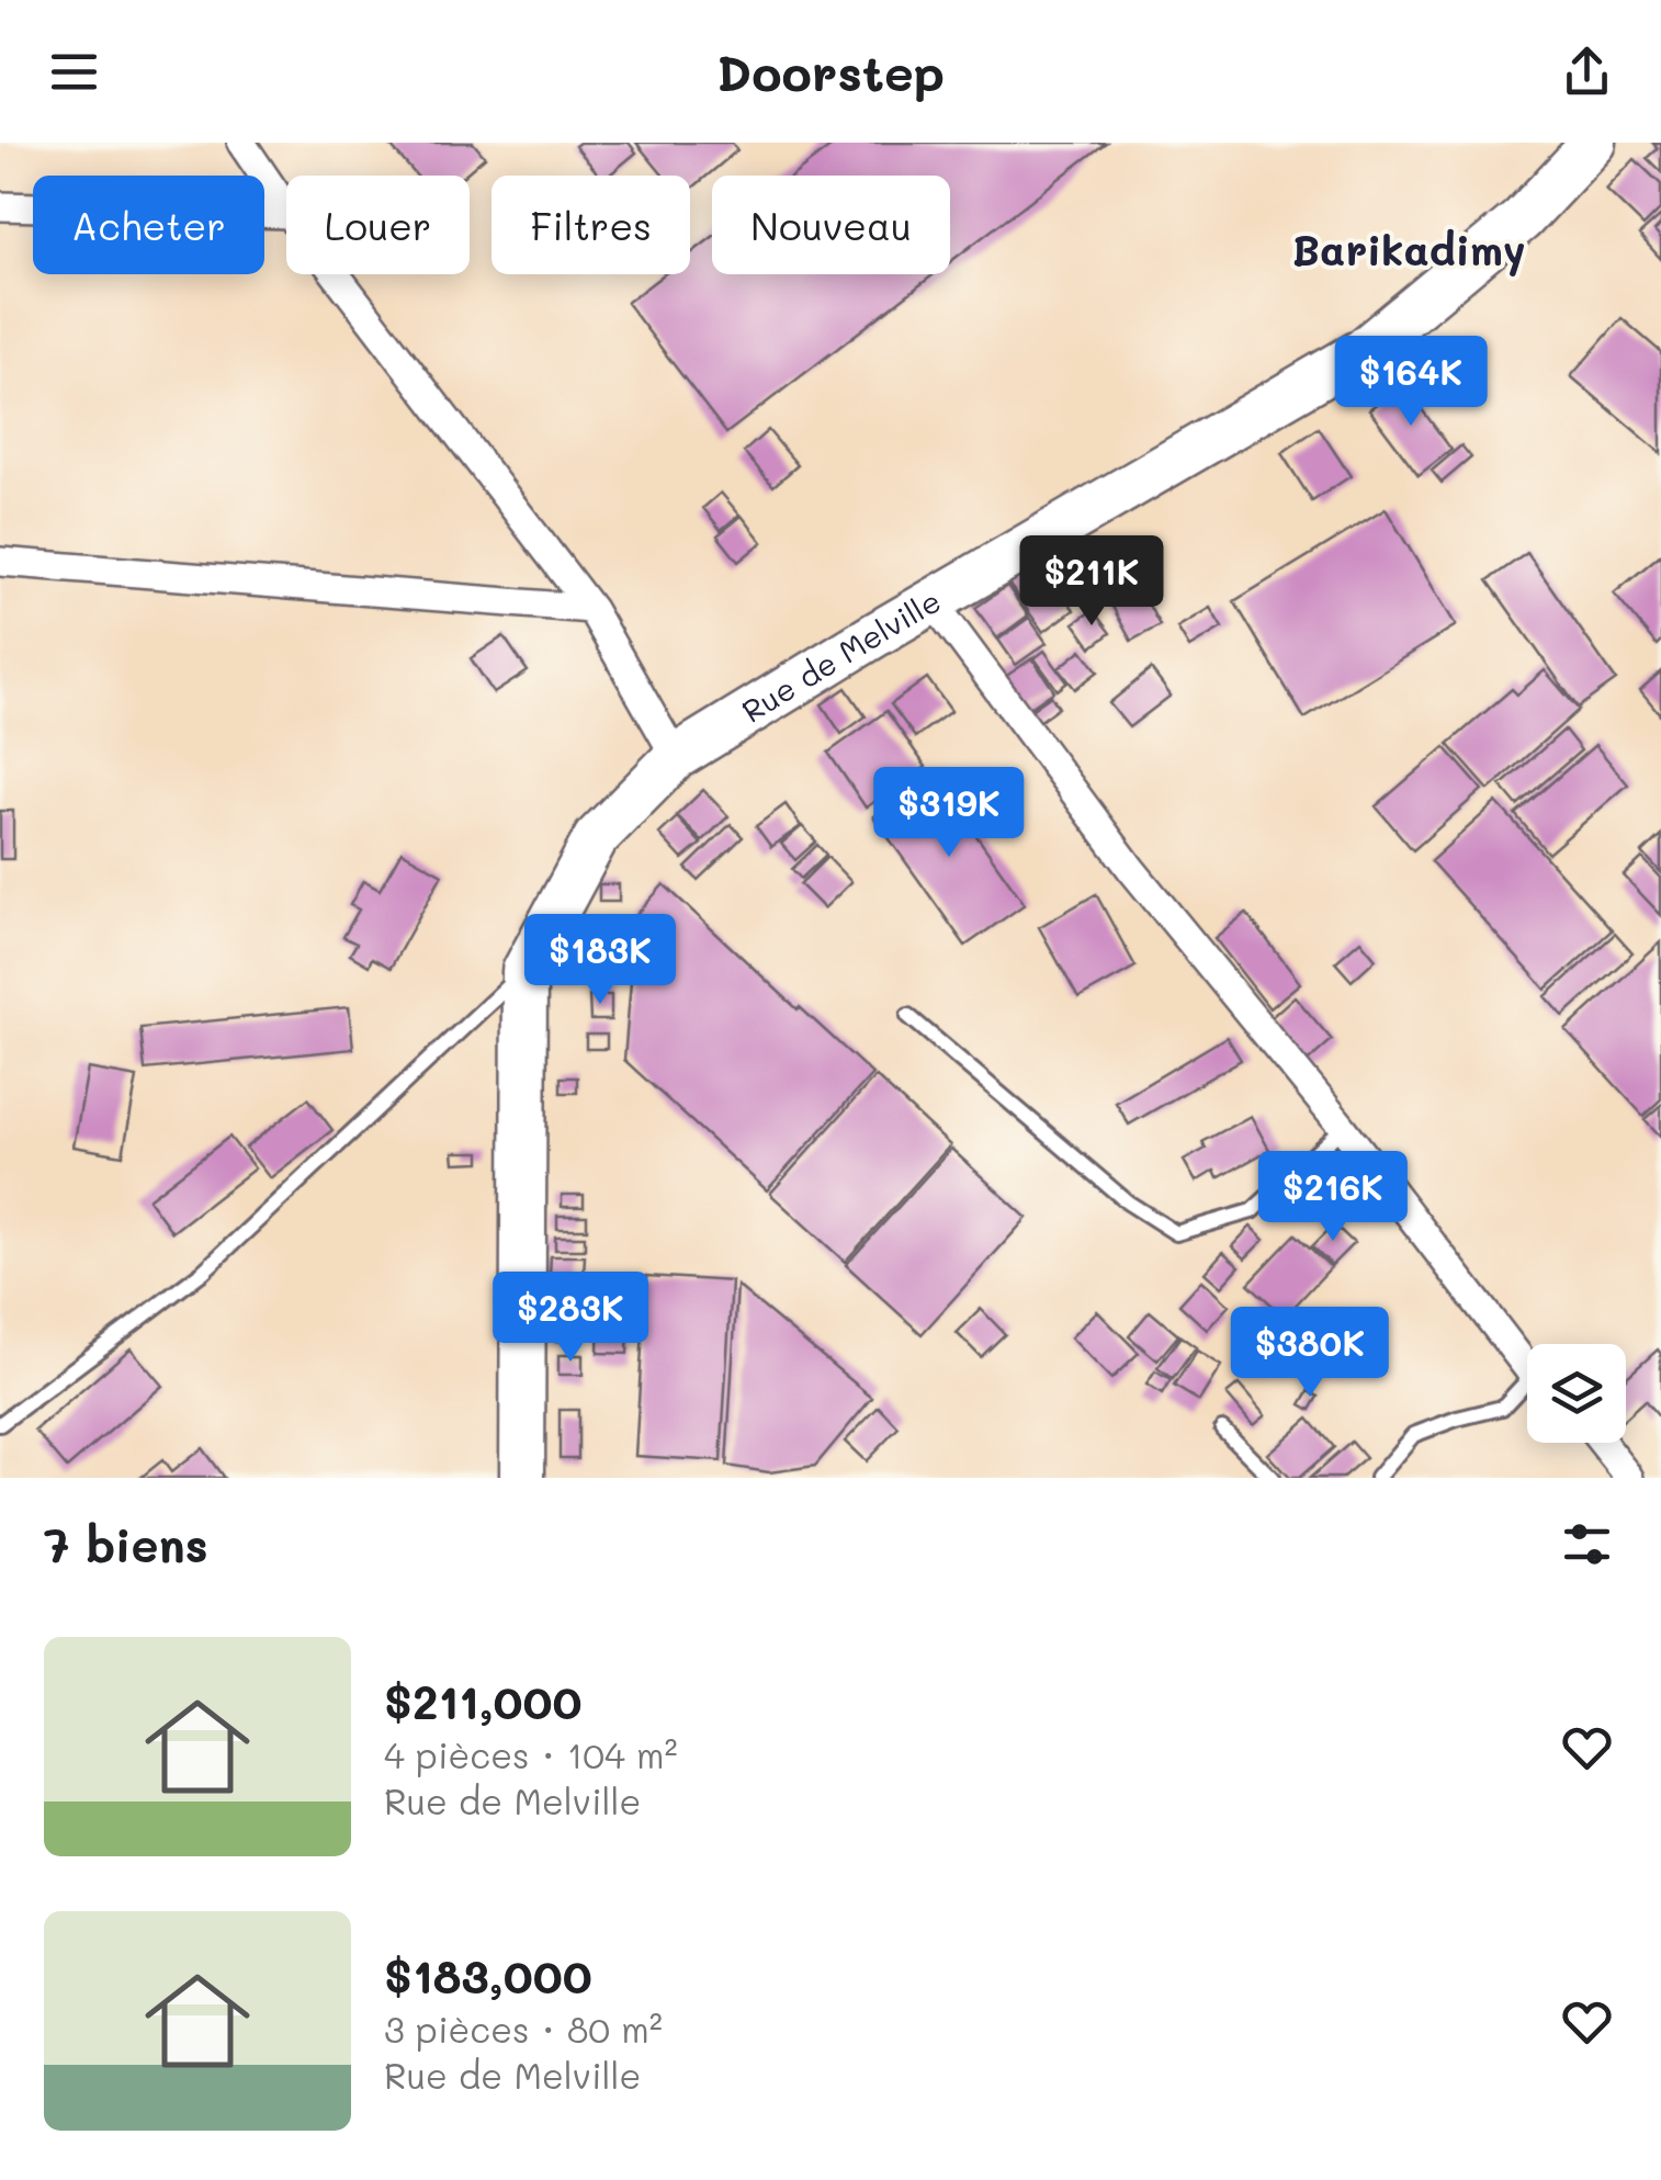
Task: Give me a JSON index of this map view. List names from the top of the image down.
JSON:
{
  "streets": {
    "main road": ["Rue de Melville"]
  },
  "districts": ["Barikadimy"],
  "page": {
    "header": "Doorstep",
    "chip": [
      "Acheter",
      "Louer",
      "Filtres",
      "Nouveau"
    ],
    "price": [
      "$164K",
      "$211K",
      "$319K",
      "$183K",
      "$216K",
      "$283K",
      "$380K"
    ],
    "heading": "7 biens",
    "list": [
      {
        "name": "$211,000",
        "note": "4 pièces · 104 m² · Rue de Melville"
      },
      {
        "name": "$183,000",
        "note": "3 pièces · 80 m² · Rue de Melville"
      }
    ]
  }
}
